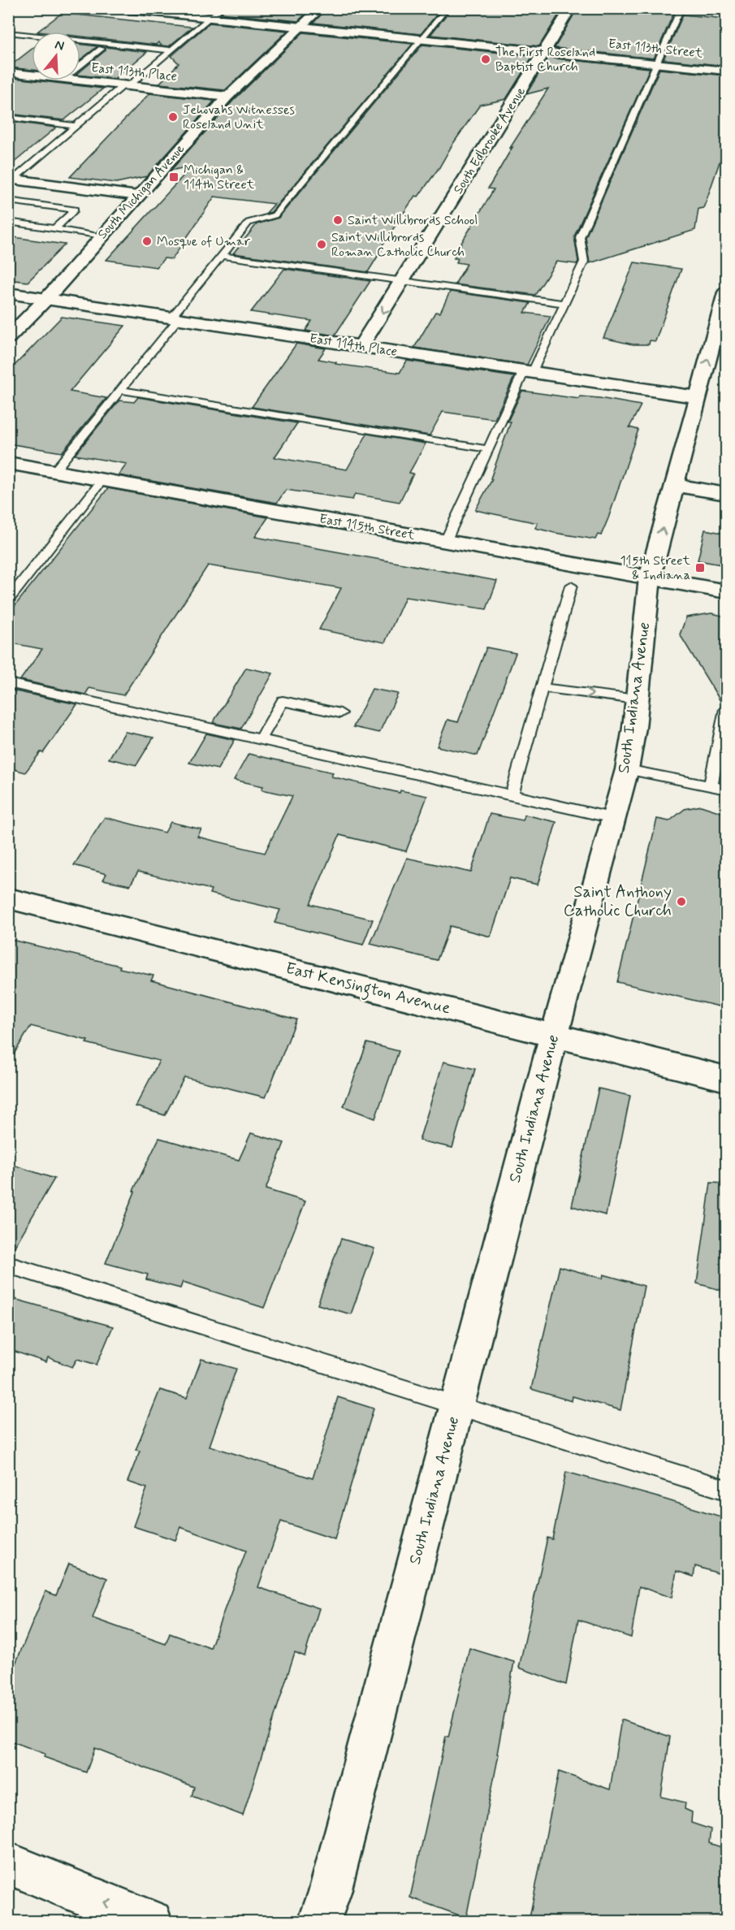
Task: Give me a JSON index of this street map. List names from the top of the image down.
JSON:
{
  "streets": {
    "street": [
      "East 113th Street",
      "East 113th Place",
      "South Edbrooke Avenue",
      "South Michigan Avenue",
      "East 114th Place",
      "East 115th Street",
      "South Indiana Avenue",
      "East Kensington Avenue"
    ]
  },
  "crossings": [
    ["East 113th Street", "South Edbrooke Avenue"],
    ["East 113th Street", "South Michigan Avenue"],
    ["East 113th Place", "South Michigan Avenue"],
    ["South Edbrooke Avenue", "East 114th Place"],
    ["South Michigan Avenue", "East 114th Place"],
    ["East 114th Place", "South Indiana Avenue"],
    ["East 115th Street", "South Indiana Avenue"],
    ["South Indiana Avenue", "East Kensington Avenue"]
  ],
  "places": {
    "other": [
      "The First Roseland Baptist Church",
      "Jehovahs Witnesses Roseland Unit",
      "Saint Willibrords School",
      "Mosque of Umar",
      "Saint Willibrords Roman Catholic Church",
      "Saint Anthony Catholic Church"
    ],
    "transit": ["Michigan & 114th Street", "115th Street & Indiana"]
  },
  "north": "top"
}
